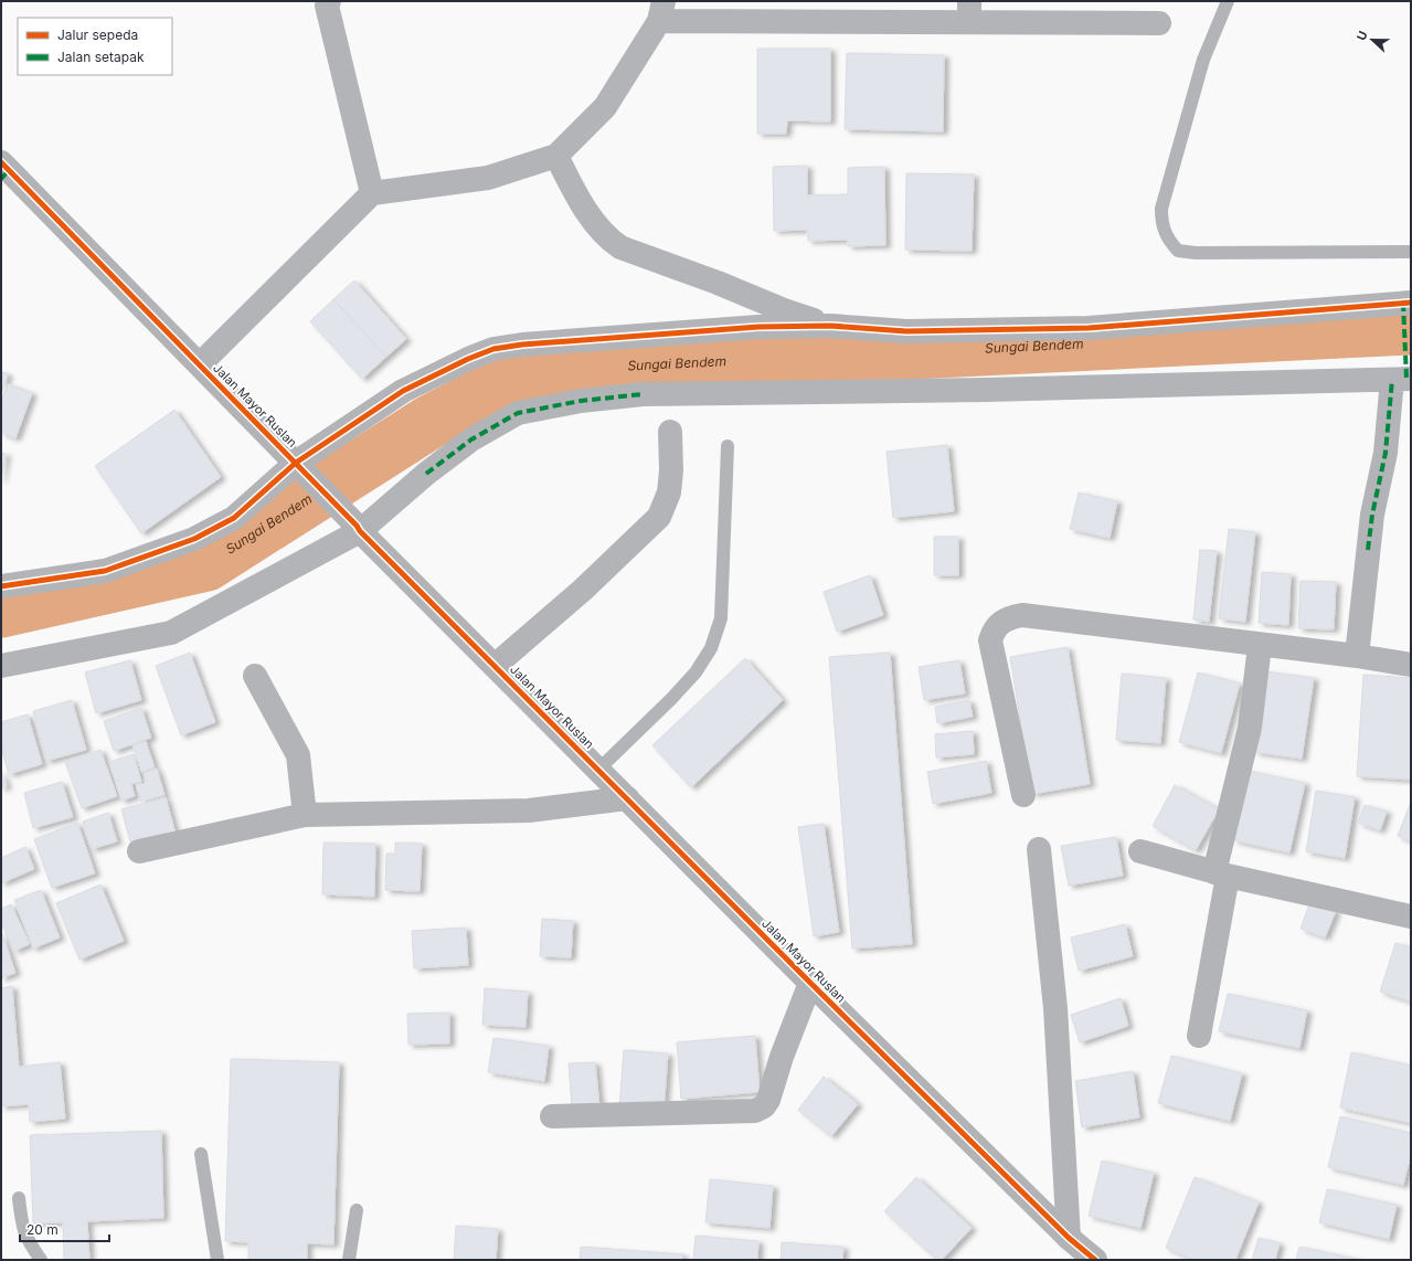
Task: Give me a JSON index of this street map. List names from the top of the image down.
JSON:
{
  "streets": {
    "street": ["Jalan Mayor Ruslan"]
  },
  "water": ["Sungai Bendem"],
  "legend": ["Jalur sepeda", "Jalan setapak"],
  "scale_bar": "20 m",
  "north": "left"
}
